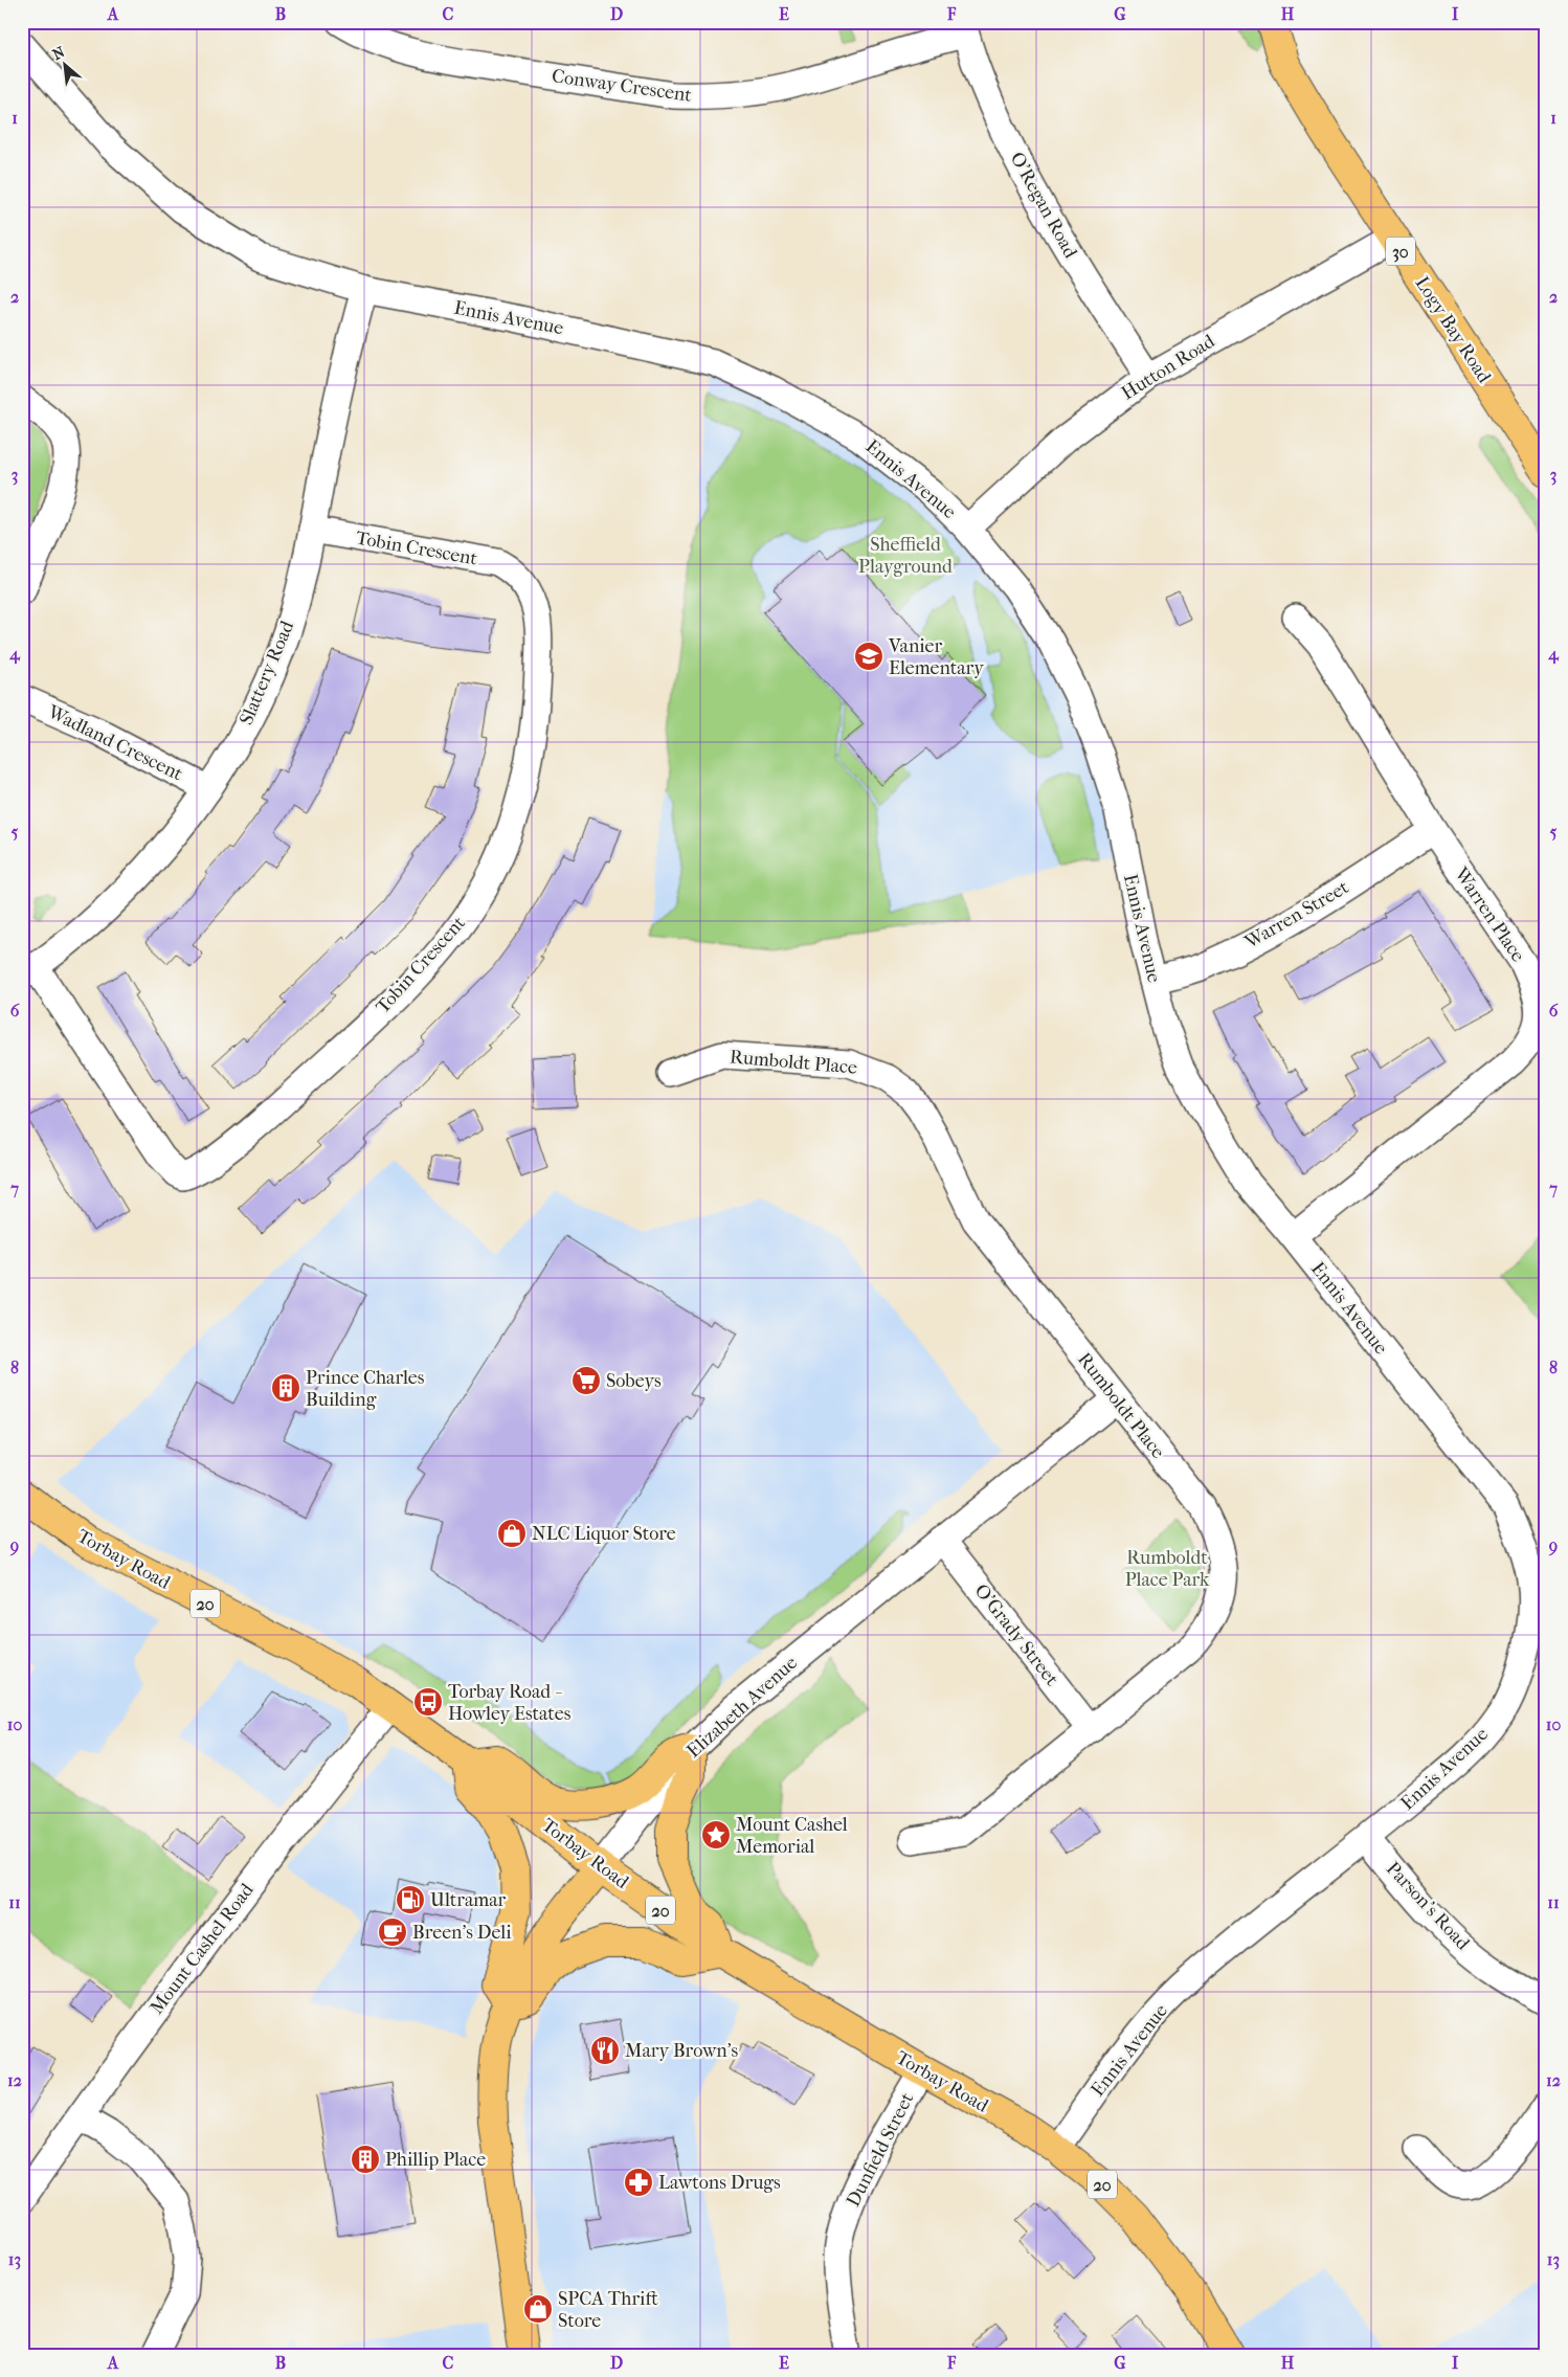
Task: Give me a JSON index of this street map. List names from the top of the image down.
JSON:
{
  "streets": {
    "main road": [
      "30",
      "Logy Bay Road",
      "Torbay Road",
      "20",
      "Elizabeth Avenue"
    ],
    "street": [
      "Conway Crescent",
      "O'Regan Road",
      "Ennis Avenue",
      "Hutton Road",
      "Tobin Crescent",
      "Slattery Road",
      "Wadland Crescent",
      "Warren Street",
      "Warren Place",
      "Rumboldt Place",
      "O'Grady Street",
      "Parson's Road",
      "Mount Cashel Road",
      "Dunfield Street"
    ]
  },
  "crossings": [
    ["Conway Crescent", "O'Regan Road"],
    ["O'Regan Road", "Hutton Road"],
    ["Ennis Avenue", "Hutton Road"],
    ["Ennis Avenue", "Slattery Road"],
    ["Ennis Avenue", "Warren Street"],
    ["Ennis Avenue", "Warren Place"],
    ["Ennis Avenue", "Torbay Road"],
    ["Ennis Avenue", "Parson's Road"],
    ["Logy Bay Road", "Hutton Road"],
    ["Tobin Crescent", "Slattery Road"],
    ["Slattery Road", "Wadland Crescent"],
    ["Warren Street", "Warren Place"],
    ["Rumboldt Place", "O'Grady Street"],
    ["Rumboldt Place", "Elizabeth Avenue"],
    ["Torbay Road", "Elizabeth Avenue"],
    ["Torbay Road", "Mount Cashel Road"],
    ["Torbay Road", "Dunfield Street"],
    ["O'Grady Street", "Elizabeth Avenue"]
  ],
  "parks": ["Sheffield Playground", "Rumboldt Place Park"],
  "places": {
    "school or university": ["Vanier Elementary"],
    "supermarket": ["Sobeys"],
    "building": ["Prince Charles Building", "Phillip Place"],
    "shop": ["NLC Liquor Store", "SPCA Thrift Store"],
    "bus stop": ["Torbay Road - Howley Estates"],
    "place": ["Mount Cashel Memorial"],
    "fuel station": ["Ultramar"],
    "cafe": ["Breen's Deli"],
    "restaurant": ["Mary Brown's"],
    "pharmacy": ["Lawtons Drugs"]
  },
  "north": "top left",
  "grid": {
    "columns": [
      "A",
      "B",
      "C",
      "D",
      "E",
      "F",
      "G",
      "H",
      "I"
    ],
    "rows": [
      "1",
      "2",
      "3",
      "4",
      "5",
      "6",
      "7",
      "8",
      "9",
      "10",
      "11",
      "12",
      "13"
    ]
  }
}
